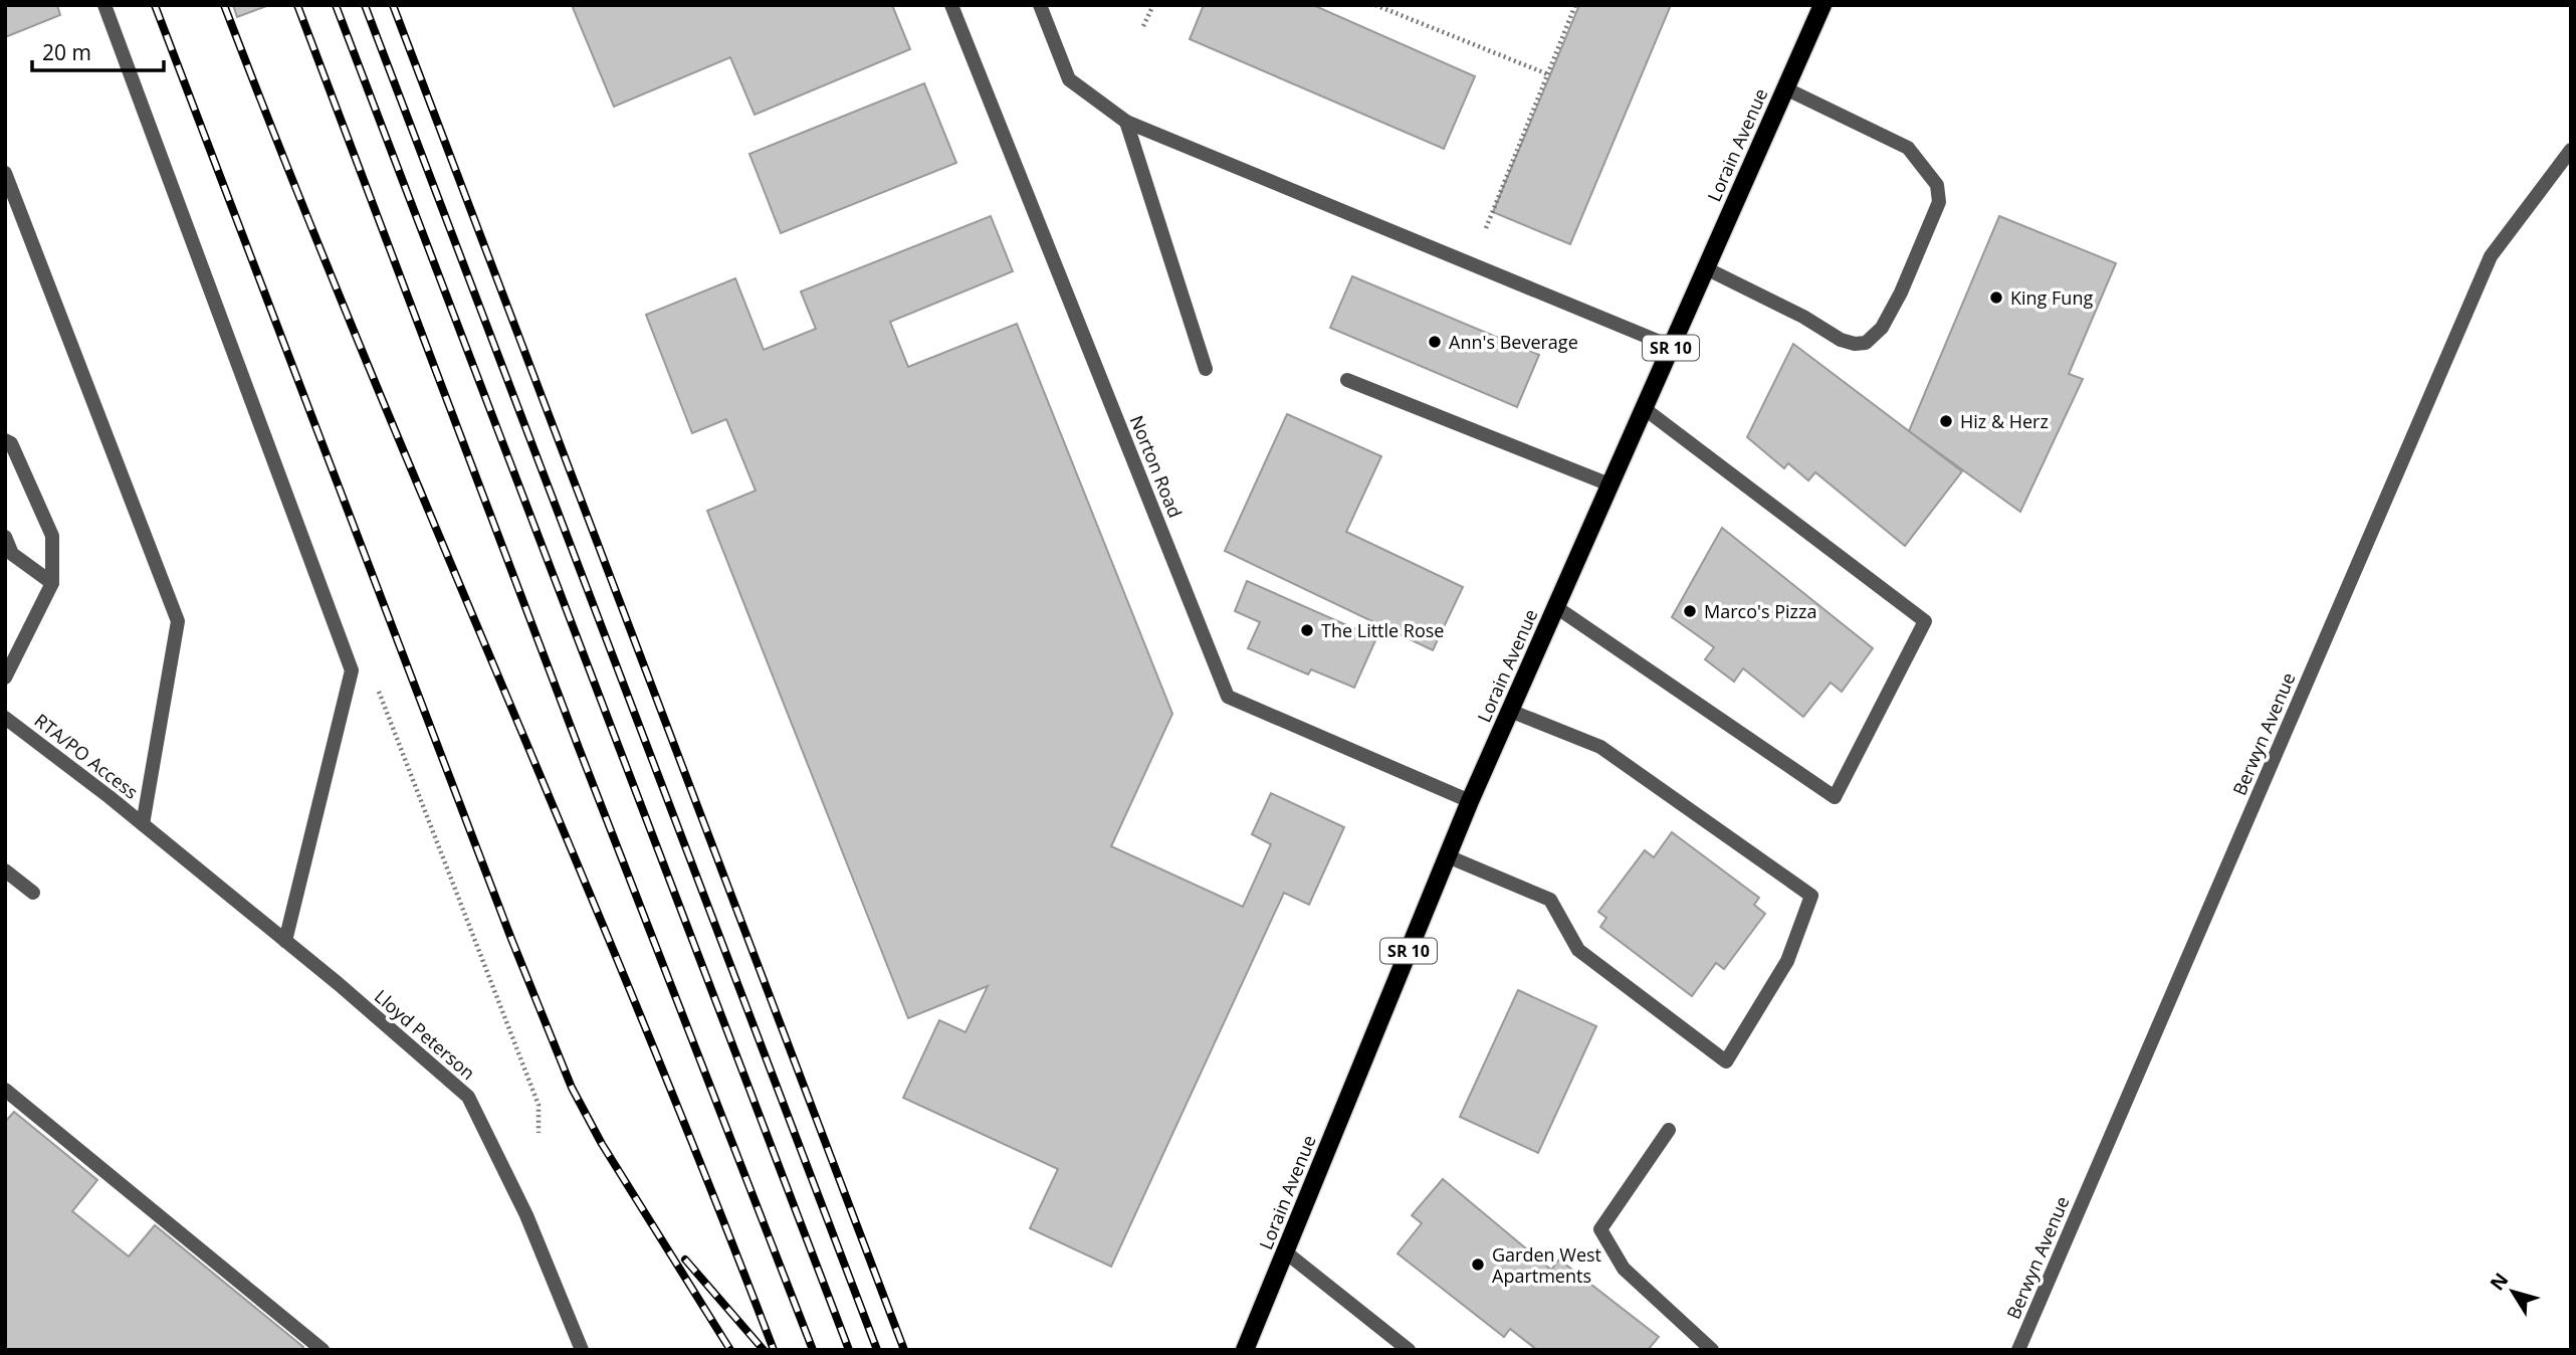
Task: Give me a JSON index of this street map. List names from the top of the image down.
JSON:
{
  "streets": {
    "main road": ["Lorain Avenue", "SR 10"],
    "street": [
      "Norton Road",
      "Berwyn Avenue",
      "RTA/PO Access",
      "Lloyd Peterson"
    ]
  },
  "crossings": [
    ["Lorain Avenue", "Norton Road"],
    ["RTA/PO Access", "Lloyd Peterson"]
  ],
  "places": [
    "King Fung",
    "Ann's Beverage",
    "Hiz & Herz",
    "Marco's Pizza",
    "The Little Rose",
    "Garden West Apartments"
  ],
  "scale_bar": "20 m",
  "north": "top left"
}
